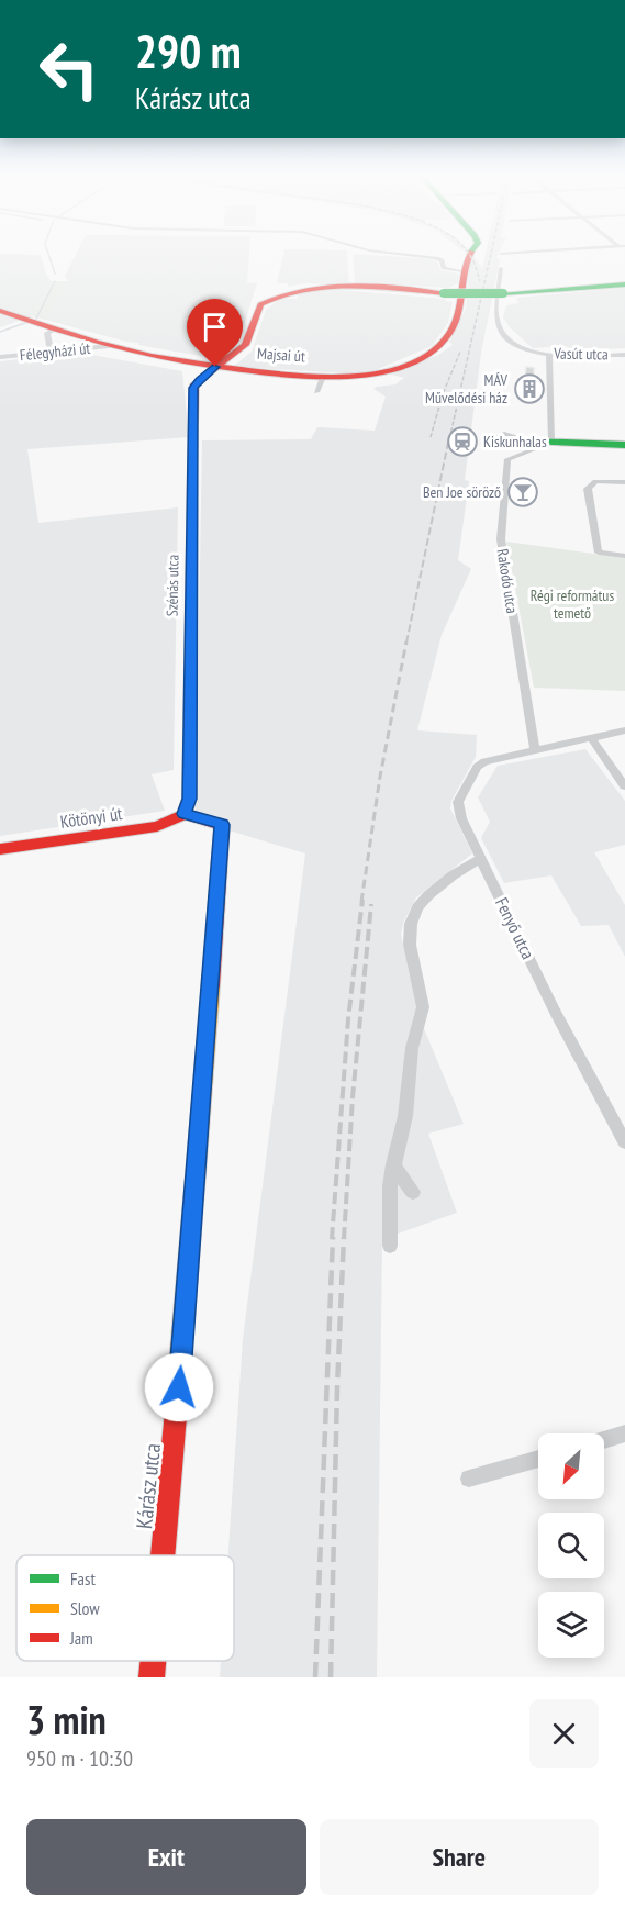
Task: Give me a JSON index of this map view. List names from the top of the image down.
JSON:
{
  "streets": {
    "main road": [
      "Majsai út",
      "Szénás utca",
      "Kötönyi út",
      "Kárász utca"
    ],
    "street": [
      "Félegyházi út",
      "Vasút utca",
      "Rakodó utca",
      "Fenyő utca"
    ]
  },
  "crossings": [
    ["Félegyházi út", "Majsai út"],
    ["Majsai út", "Szénás utca"],
    ["Rakodó utca", "Fenyő utca"],
    ["Szénás utca", "Kötönyi út"],
    ["Szénás utca", "Kárász utca"],
    ["Kötönyi út", "Kárász utca"]
  ],
  "parks": ["Régi református temető"],
  "places": {
    "building": ["MÁV Művelődési ház"],
    "station": ["Kiskunhalas"],
    "bar": ["Ben Joe söröző"]
  },
  "legend": ["Fast", "Slow", "Jam"],
  "north": "bottom left",
  "page": {
    "turn": ["290 m", "Kárász utca"],
    "heading": ["3 min", "950 m · 10:30"],
    "buttons": ["Exit", "Share"]
  }
}
